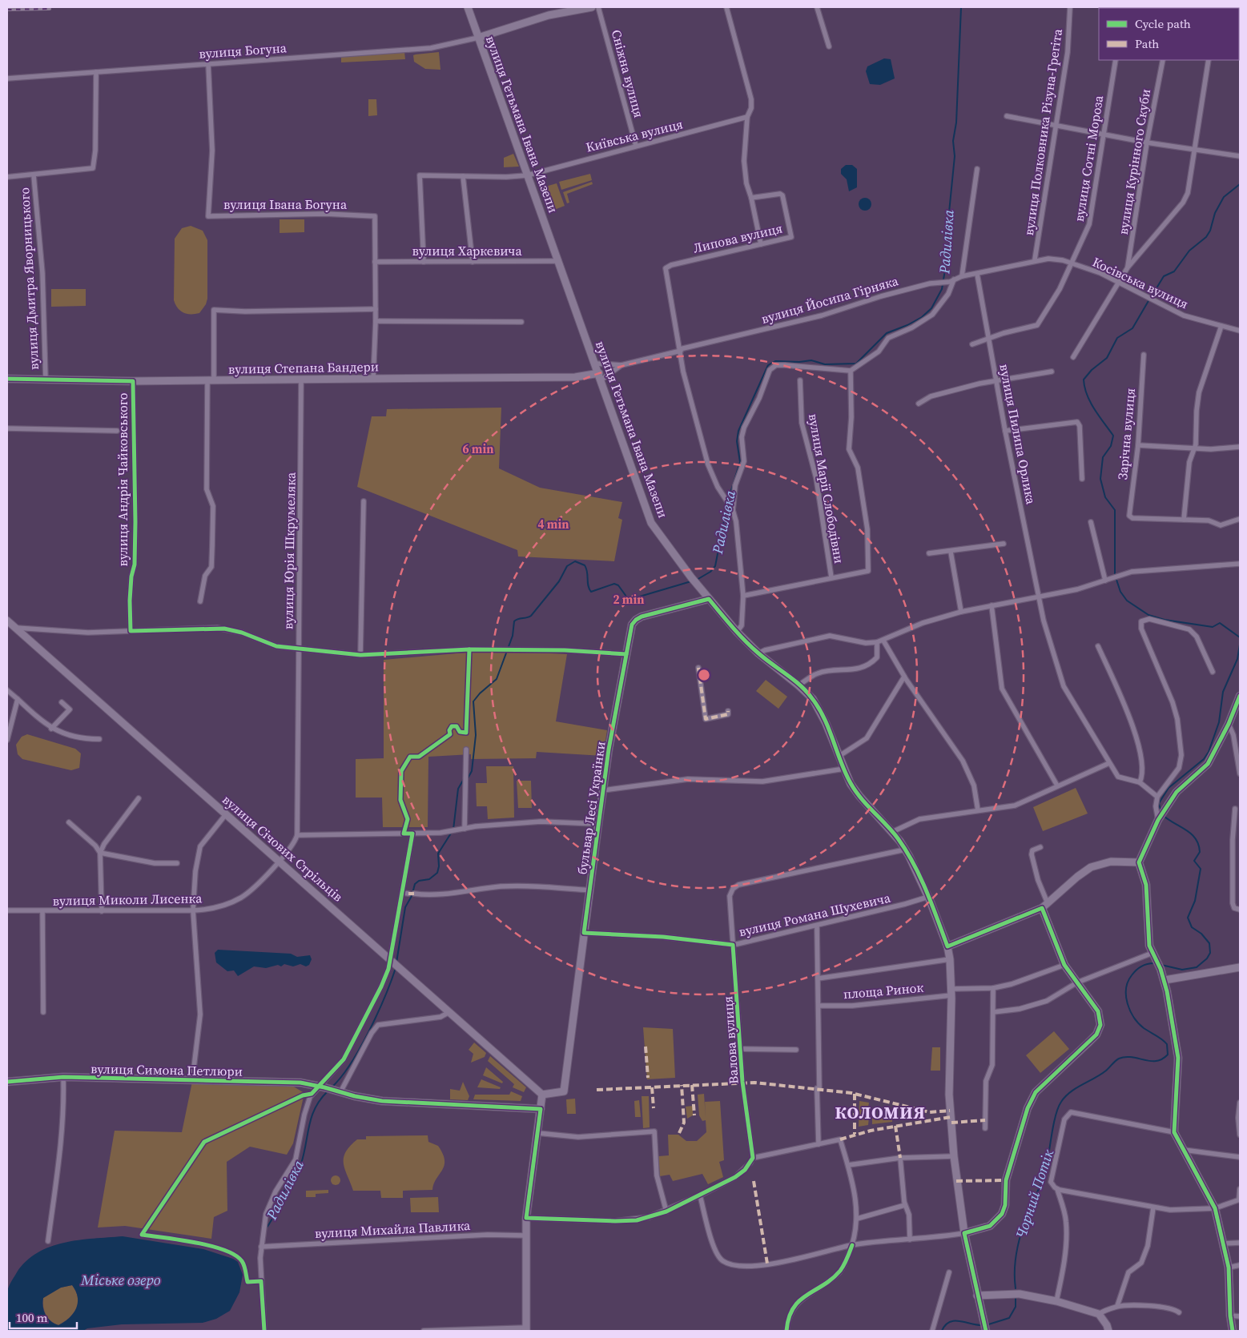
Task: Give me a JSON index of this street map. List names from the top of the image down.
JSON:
{
  "streets": {
    "street": [
      "вулиця Богуна",
      "Сніжна вулиця",
      "вулиця Гетьмана Івана Мазепи",
      "вулиця Полковника Різуна-Грегіта",
      "Київська вулиця",
      "вулиця Сотні Мороза",
      "вулиця Курінного Скуби",
      "вулиця Івана Богуна",
      "Липова вулиця",
      "вулиця Харкевича",
      "вулиця Дмитра Яворницького",
      "Косівська вулиця",
      "вулиця Йосипа Гірняка",
      "вулиця Степана Бандери",
      "вулиця Пилипа Орлика",
      "Зарічна вулиця",
      "вулиця Андрія Чайковського",
      "вулиця Марії Слободівни",
      "вулиця Юрія Шкрумеляка",
      "бульвар Лесі Українки",
      "вулиця Січових Стрільців",
      "вулиця Миколи Лисенка",
      "вулиця Романа Шухевича",
      "площа Ринок",
      "Валова вулиця",
      "вулиця Симона Петлюри",
      "вулиця Михайла Павлика"
    ]
  },
  "crossings": [
    ["вулиця Богуна", "вулиця Гетьмана Івана Мазепи"],
    ["вулиця Богуна", "вулиця Івана Богуна"],
    ["вулиця Богуна", "вулиця Дмитра Яворницького"],
    ["Сніжна вулиця", "Київська вулиця"],
    ["вулиця Гетьмана Івана Мазепи", "Київська вулиця"],
    ["вулиця Гетьмана Івана Мазепи", "вулиця Харкевича"],
    ["вулиця Гетьмана Івана Мазепи", "вулиця Степана Бандери"],
    ["вулиця Гетьмана Івана Мазепи", "бульвар Лесі Українки"],
    ["вулиця Гетьмана Івана Мазепи", "вулиця Романа Шухевича"],
    ["вулиця Гетьмана Івана Мазепи", "площа Ринок"],
    ["вулиця Гетьмана Івана Мазепи", "Валова вулиця"],
    ["вулиця Полковника Різуна-Грегіта", "Косівська вулиця"],
    ["Київська вулиця", "вулиця Харкевича"],
    ["вулиця Сотні Мороза", "Косівська вулиця"],
    ["вулиця Сотні Мороза", "вулиця Пилипа Орлика"],
    ["вулиця Івана Богуна", "вулиця Харкевича"],
    ["Липова вулиця", "вулиця Йосипа Гірняка"],
    ["вулиця Дмитра Яворницького", "вулиця Степана Бандери"],
    ["Косівська вулиця", "вулиця Йосипа Гірняка"],
    ["Косівська вулиця", "вулиця Пилипа Орлика"],
    ["вулиця Степана Бандери", "вулиця Андрія Чайковського"],
    ["вулиця Степана Бандери", "вулиця Юрія Шкрумеляка"],
    ["вулиця Юрія Шкрумеляка", "вулиця Січових Стрільців"],
    ["вулиця Юрія Шкрумеляка", "вулиця Миколи Лисенка"],
    ["бульвар Лесі Українки", "вулиця Січових Стрільців"],
    ["бульвар Лесі Українки", "вулиця Романа Шухевича"],
    ["вулиця Січових Стрільців", "вулиця Миколи Лисенка"],
    ["вулиця Романа Шухевича", "Валова вулиця"]
  ],
  "districts": ["КОЛОМИЯ"],
  "water": ["Радилівка", "Чорний Потік", "Міське озеро"],
  "legend": ["Cycle path", "Path"],
  "scale_bar": "100 m",
  "rings": ["6 min", "4 min", "2 min"]
}
